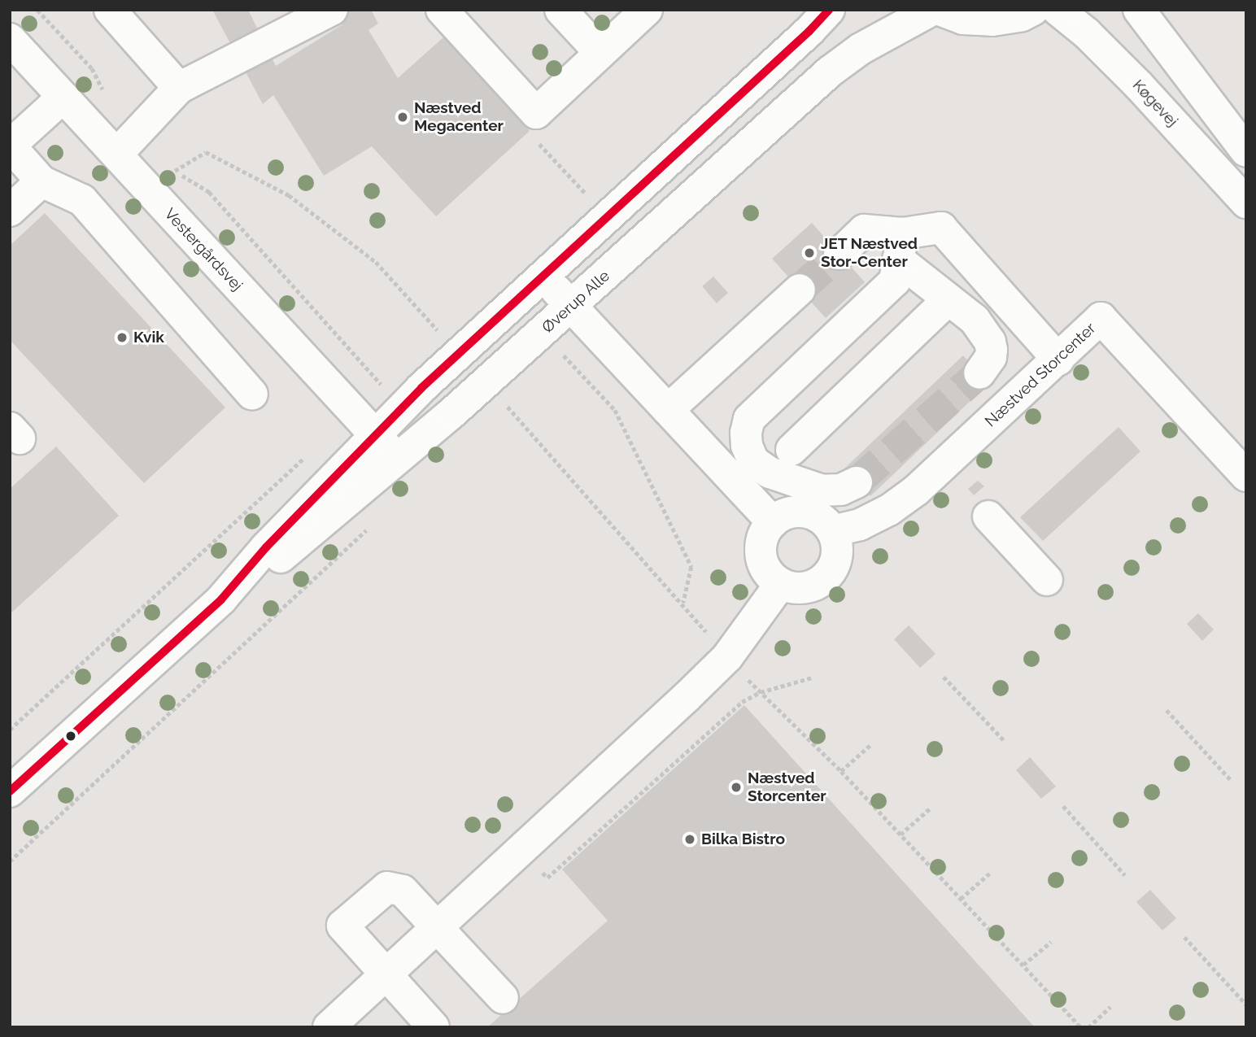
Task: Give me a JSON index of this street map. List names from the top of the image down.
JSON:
{
  "streets": {
    "street": [
      "Køgevej",
      "Vestergårdsvej",
      "Øverup Alle",
      "Næstved Storcenter"
    ]
  },
  "crossings": [
    ["Vestergårdsvej", "Øverup Alle"]
  ],
  "places": [
    "Næstved Megacenter",
    "JET Næstved Stor-Center",
    "Kvik",
    "Næstved Storcenter",
    "Bilka Bistro"
  ]
}
